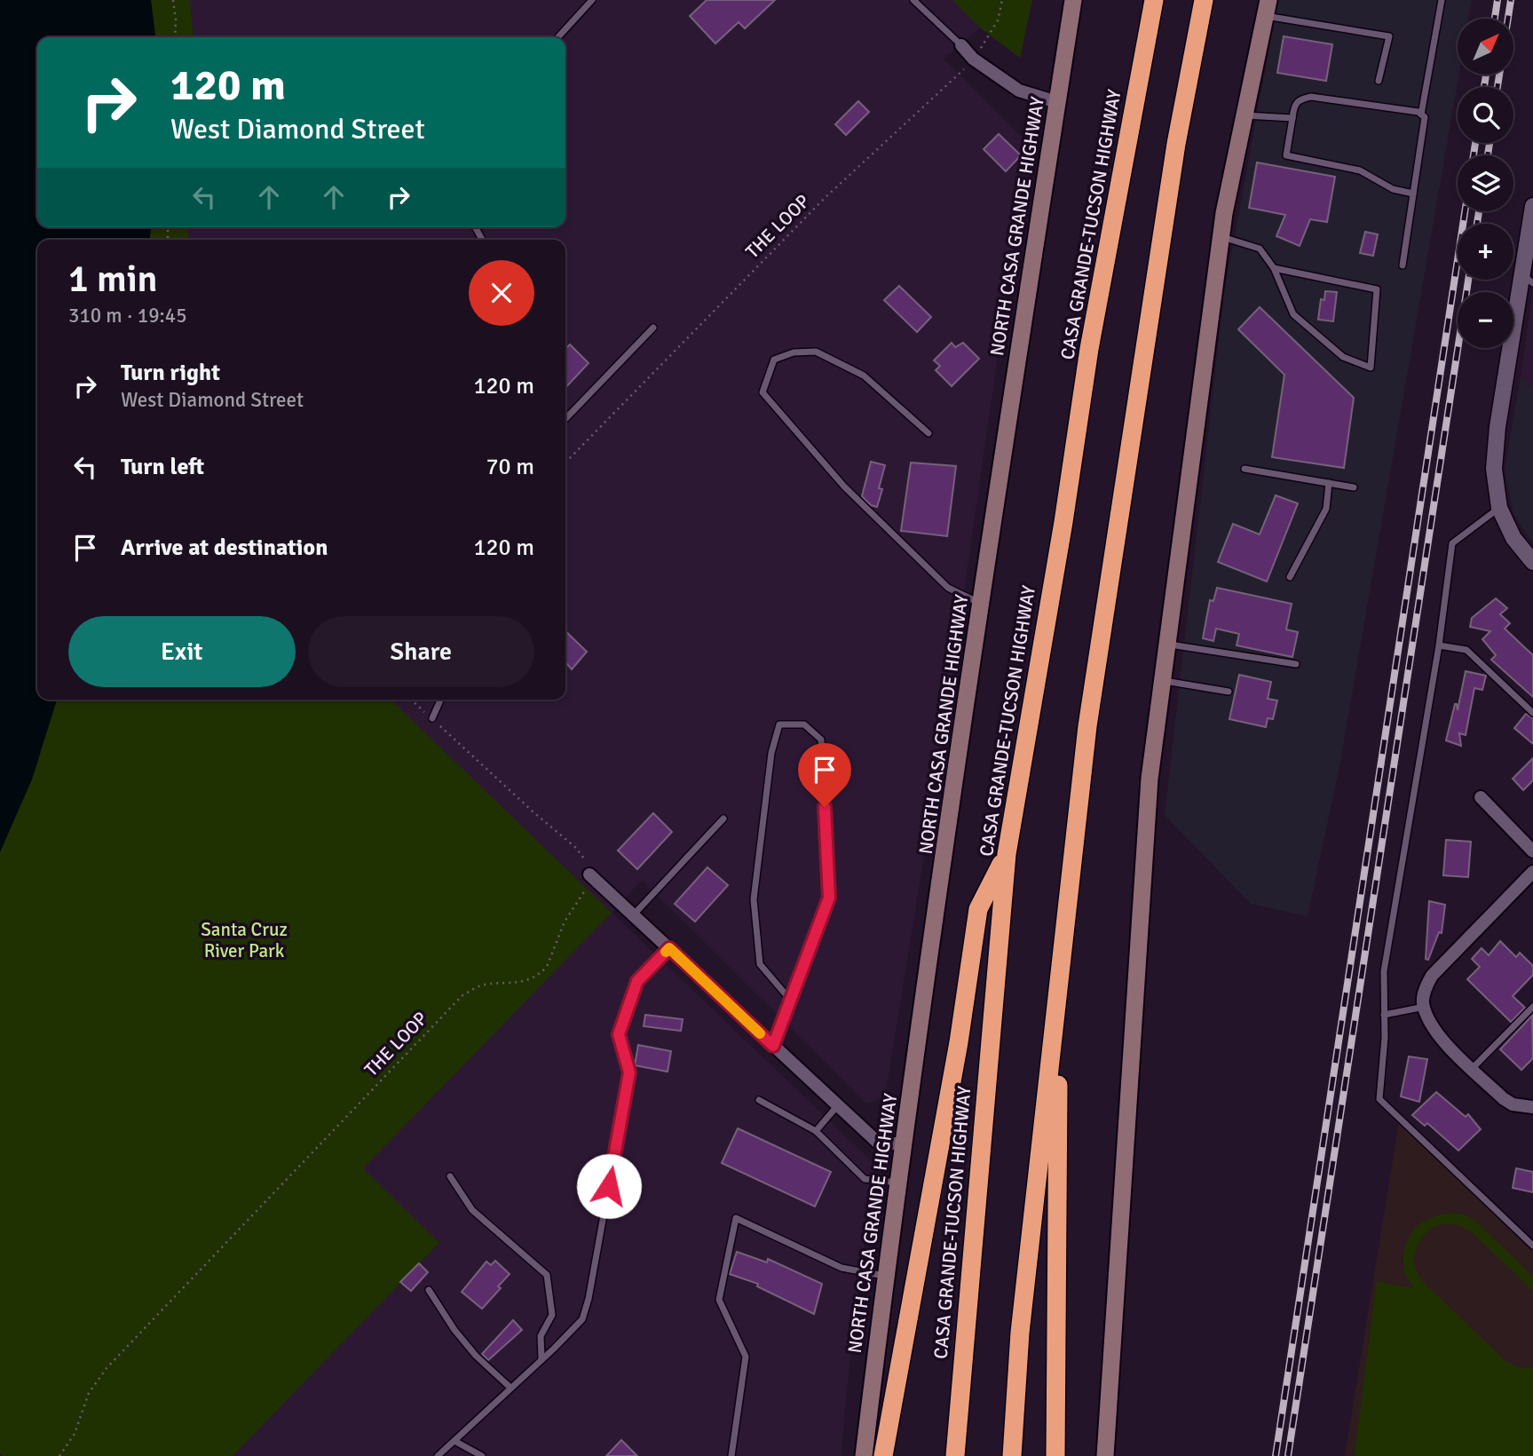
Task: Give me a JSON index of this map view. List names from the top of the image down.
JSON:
{
  "streets": {
    "highway": ["CASA GRANDE-TUCSON HIGHWAY"],
    "main road": ["NORTH CASA GRANDE HIGHWAY"],
    "path": ["THE LOOP"]
  },
  "parks": ["Santa Cruz River Park"],
  "north": "top right",
  "page": {
    "map_buttons": ["+", "−"],
    "turn": ["120 m", "West Diamond Street"],
    "heading": ["1 min", "310 m · 19:45"],
    "list": [
      {
        "name": "Turn right",
        "note": "West Diamond Street",
        "value": "120 m"
      },
      {
        "name": "Turn left",
        "value": "70 m"
      },
      {
        "name": "Arrive at destination",
        "value": "120 m"
      }
    ],
    "buttons": ["Exit", "Share"]
  }
}
